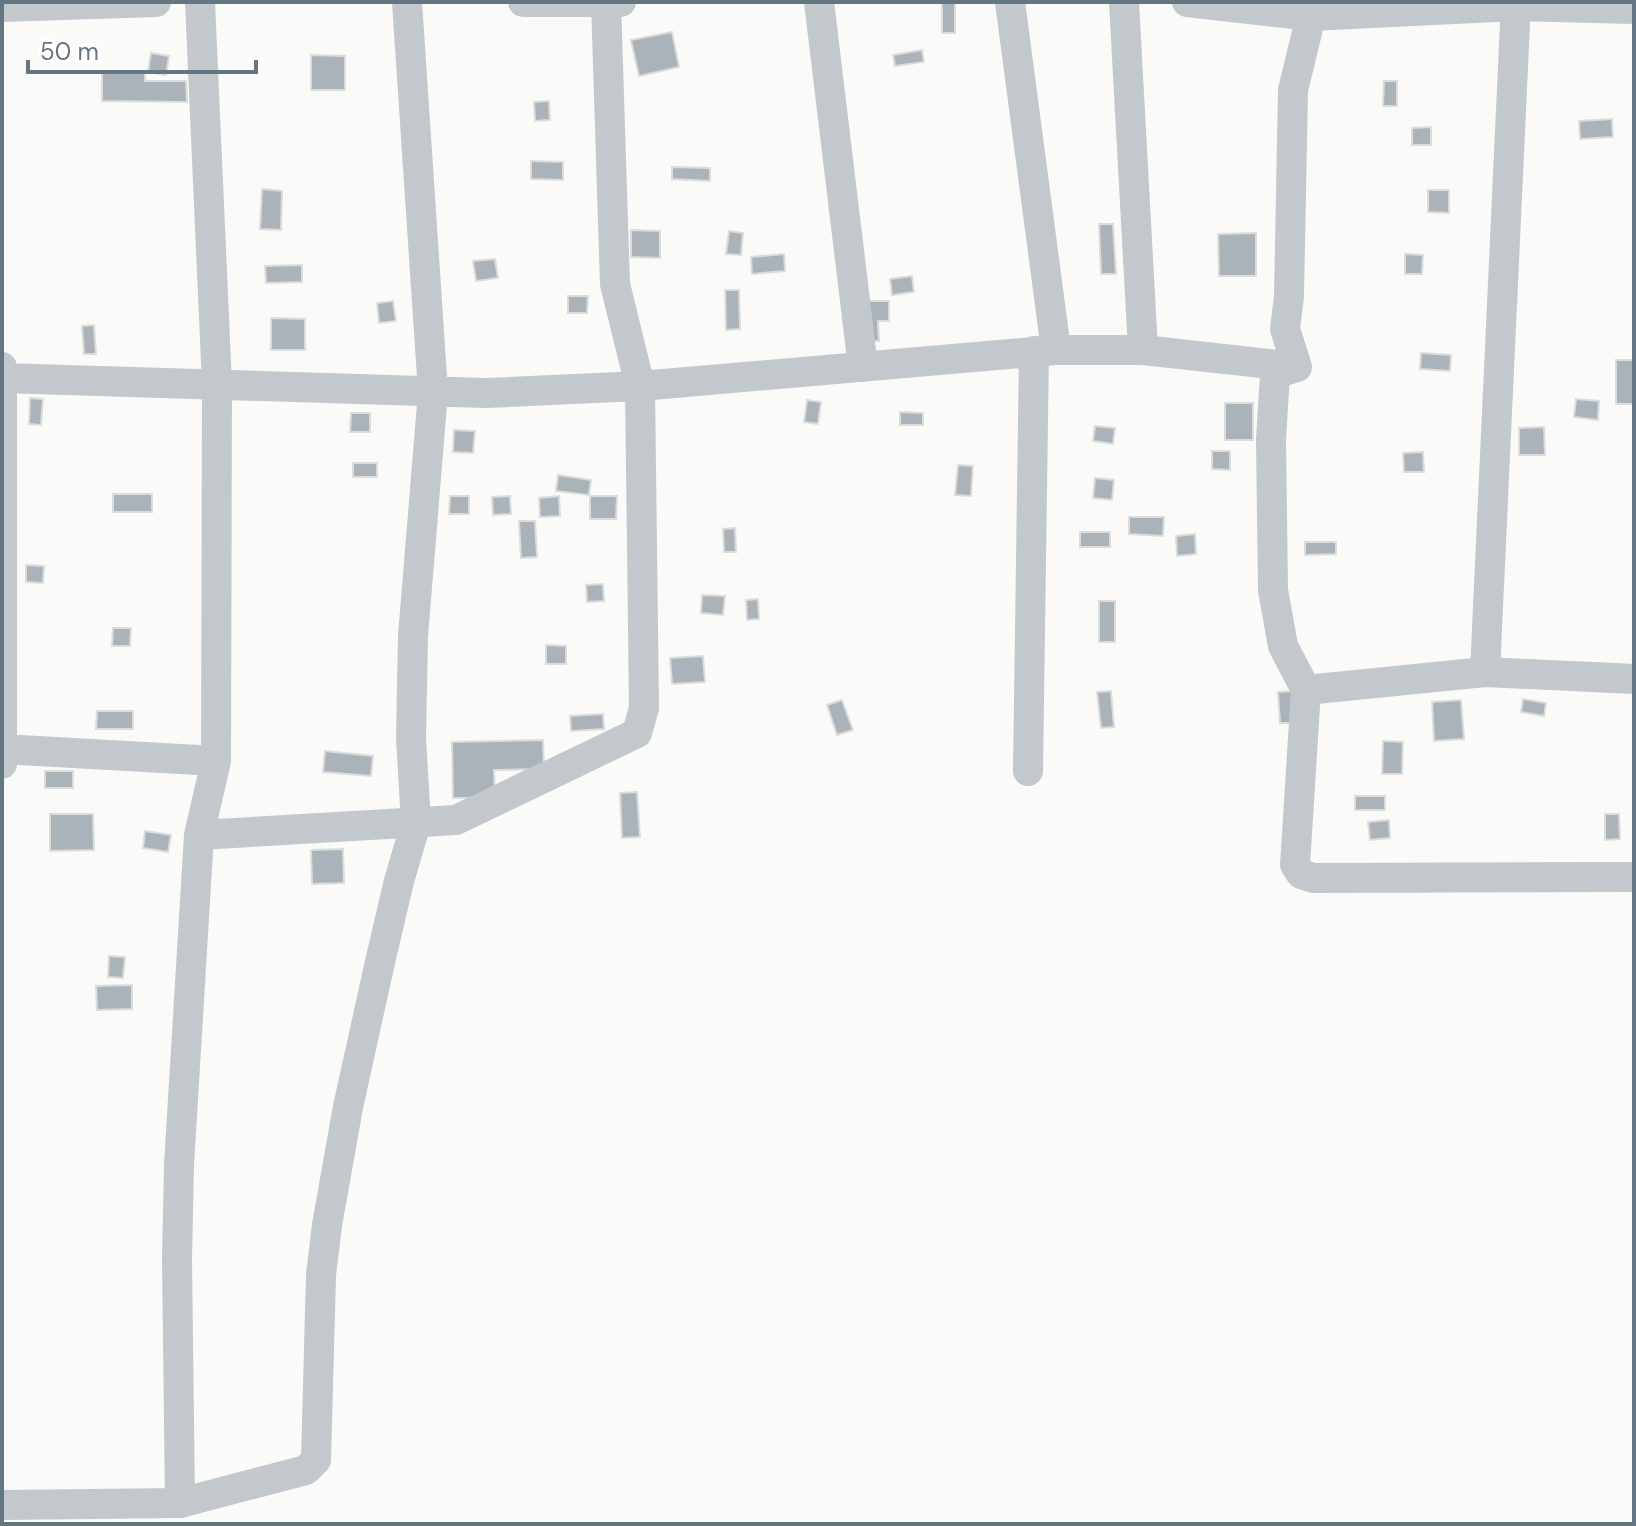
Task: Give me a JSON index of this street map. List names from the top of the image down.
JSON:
{
  "scale_bar": "50 m"
}
